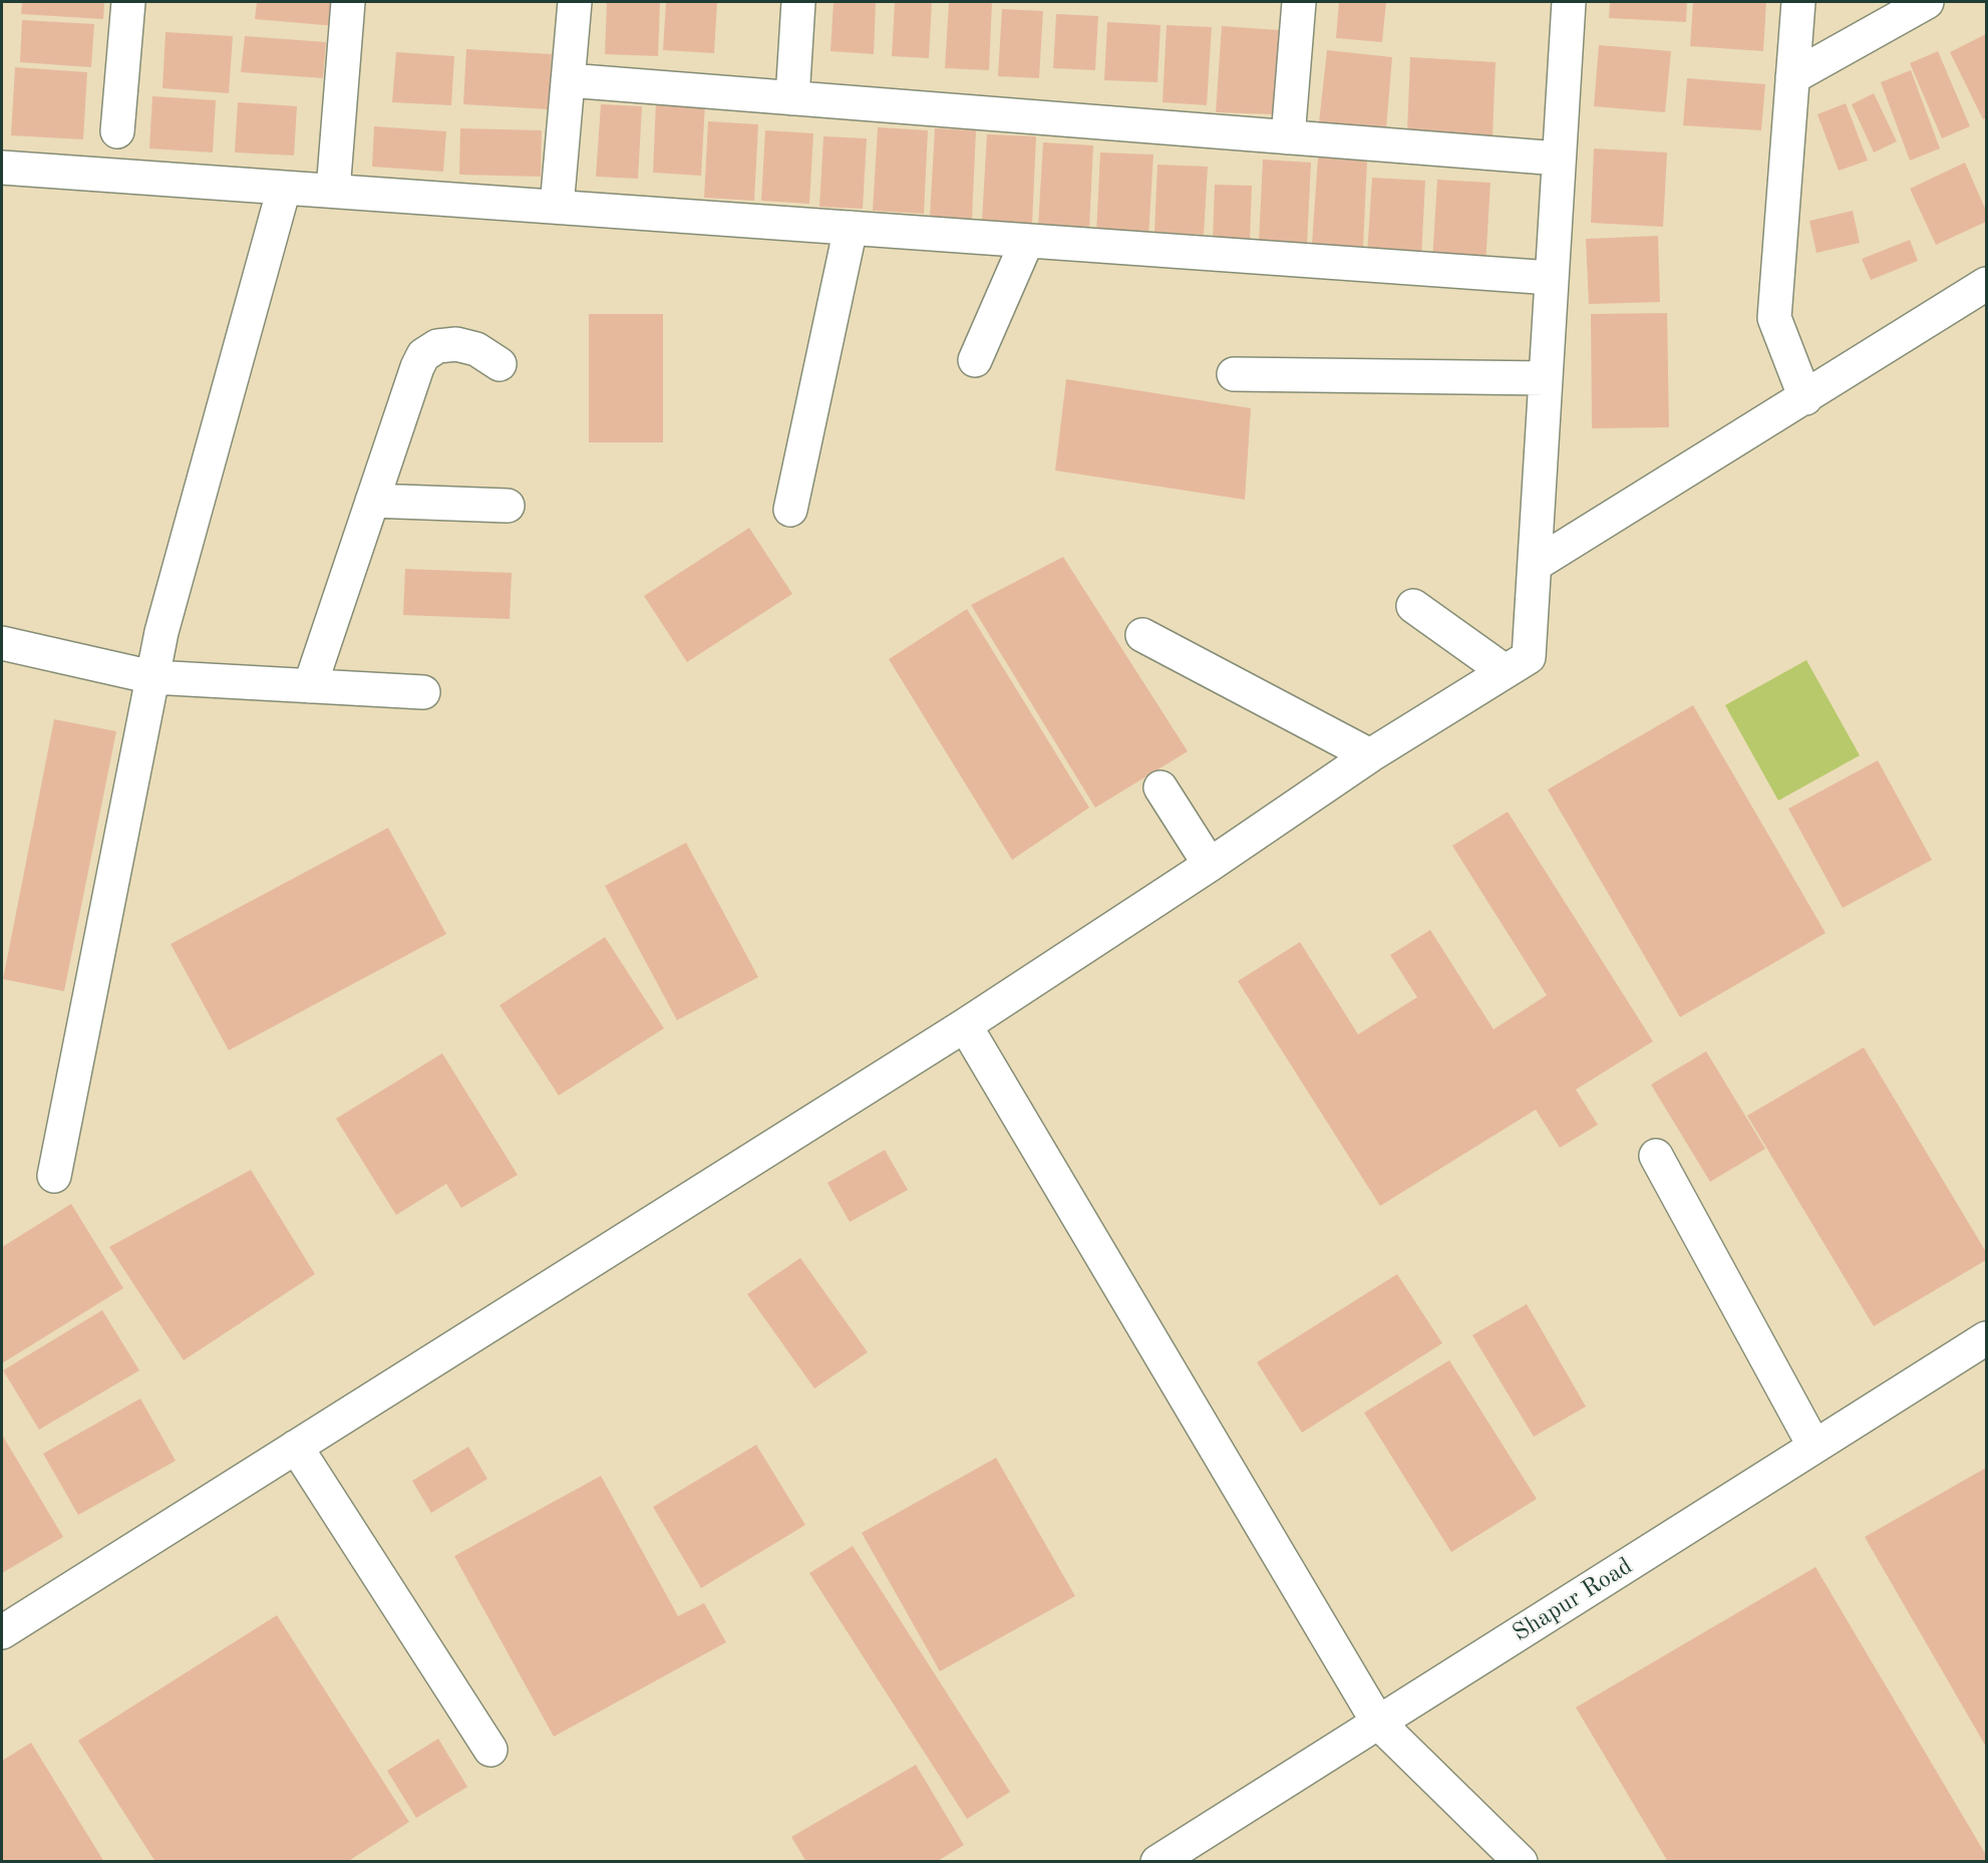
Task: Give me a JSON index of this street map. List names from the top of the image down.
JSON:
{
  "streets": {
    "street": ["Shapur Road"]
  }
}
